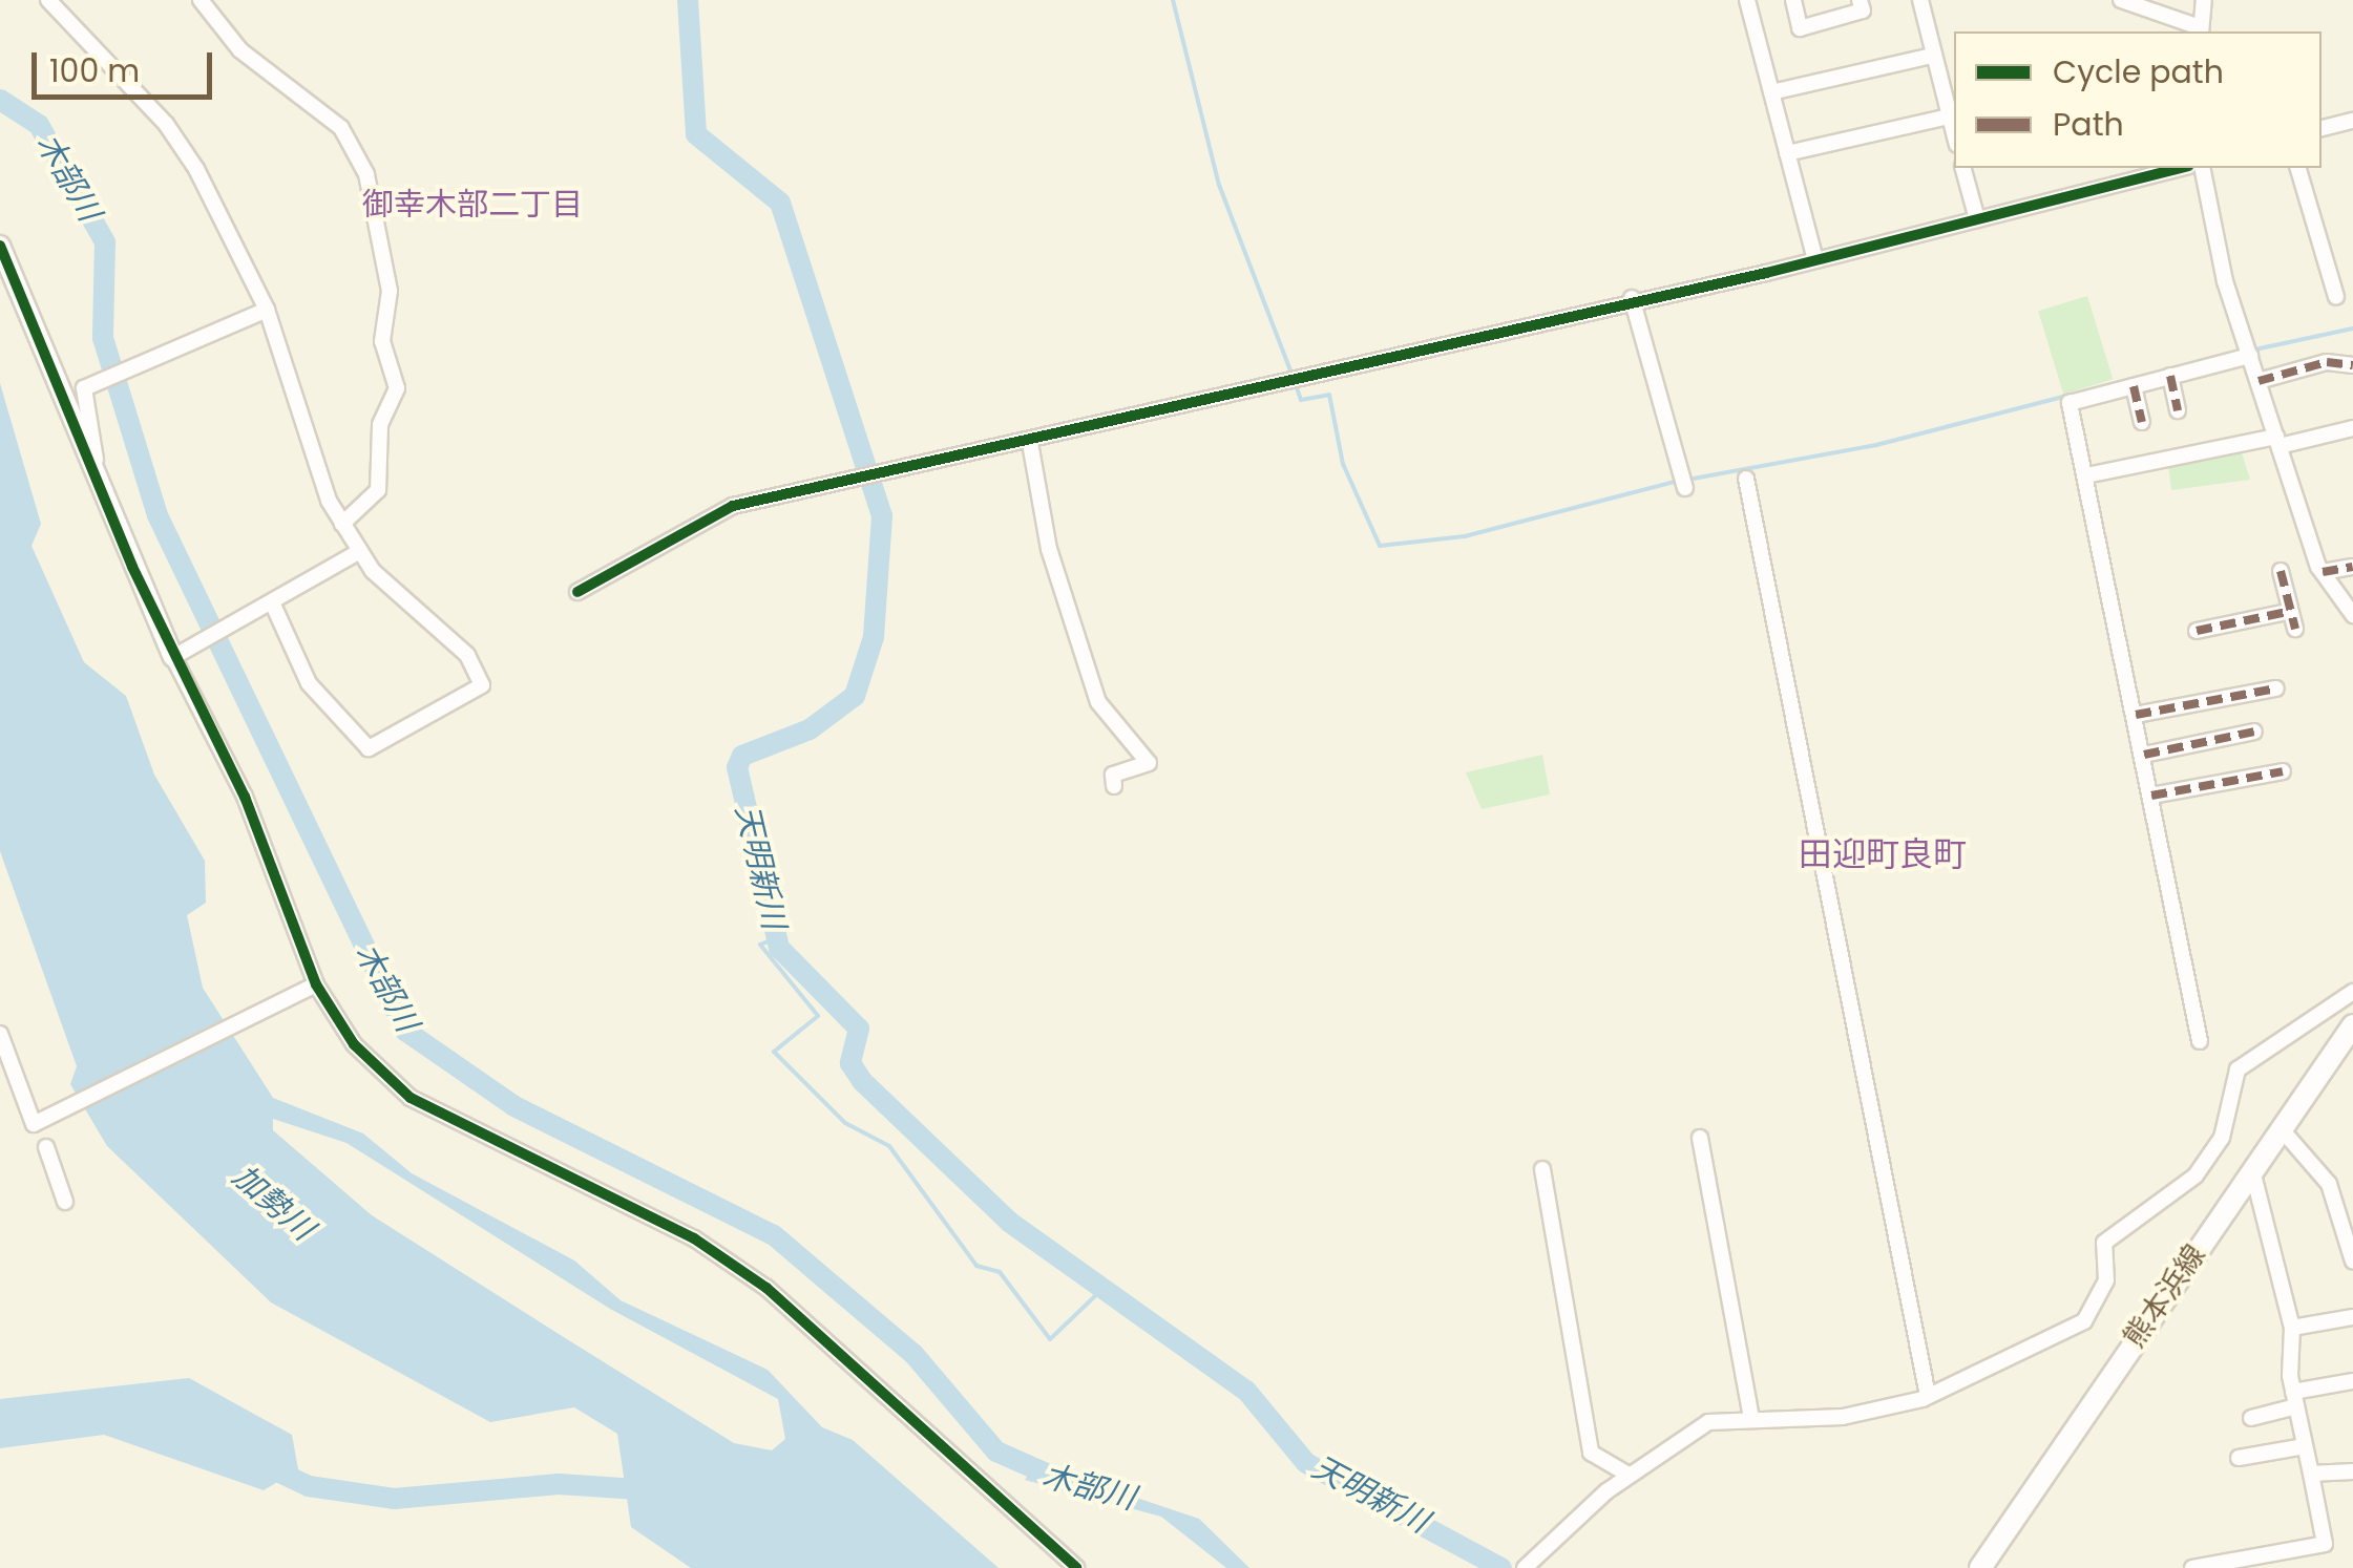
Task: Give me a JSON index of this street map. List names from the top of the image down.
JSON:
{
  "streets": {
    "main road": ["熊本浜線"]
  },
  "districts": ["御幸木部二丁目", "田迎町良町"],
  "water": ["木部川", "天明新川", "加勢川"],
  "legend": ["Cycle path", "Path"],
  "scale_bar": "100 m"
}
